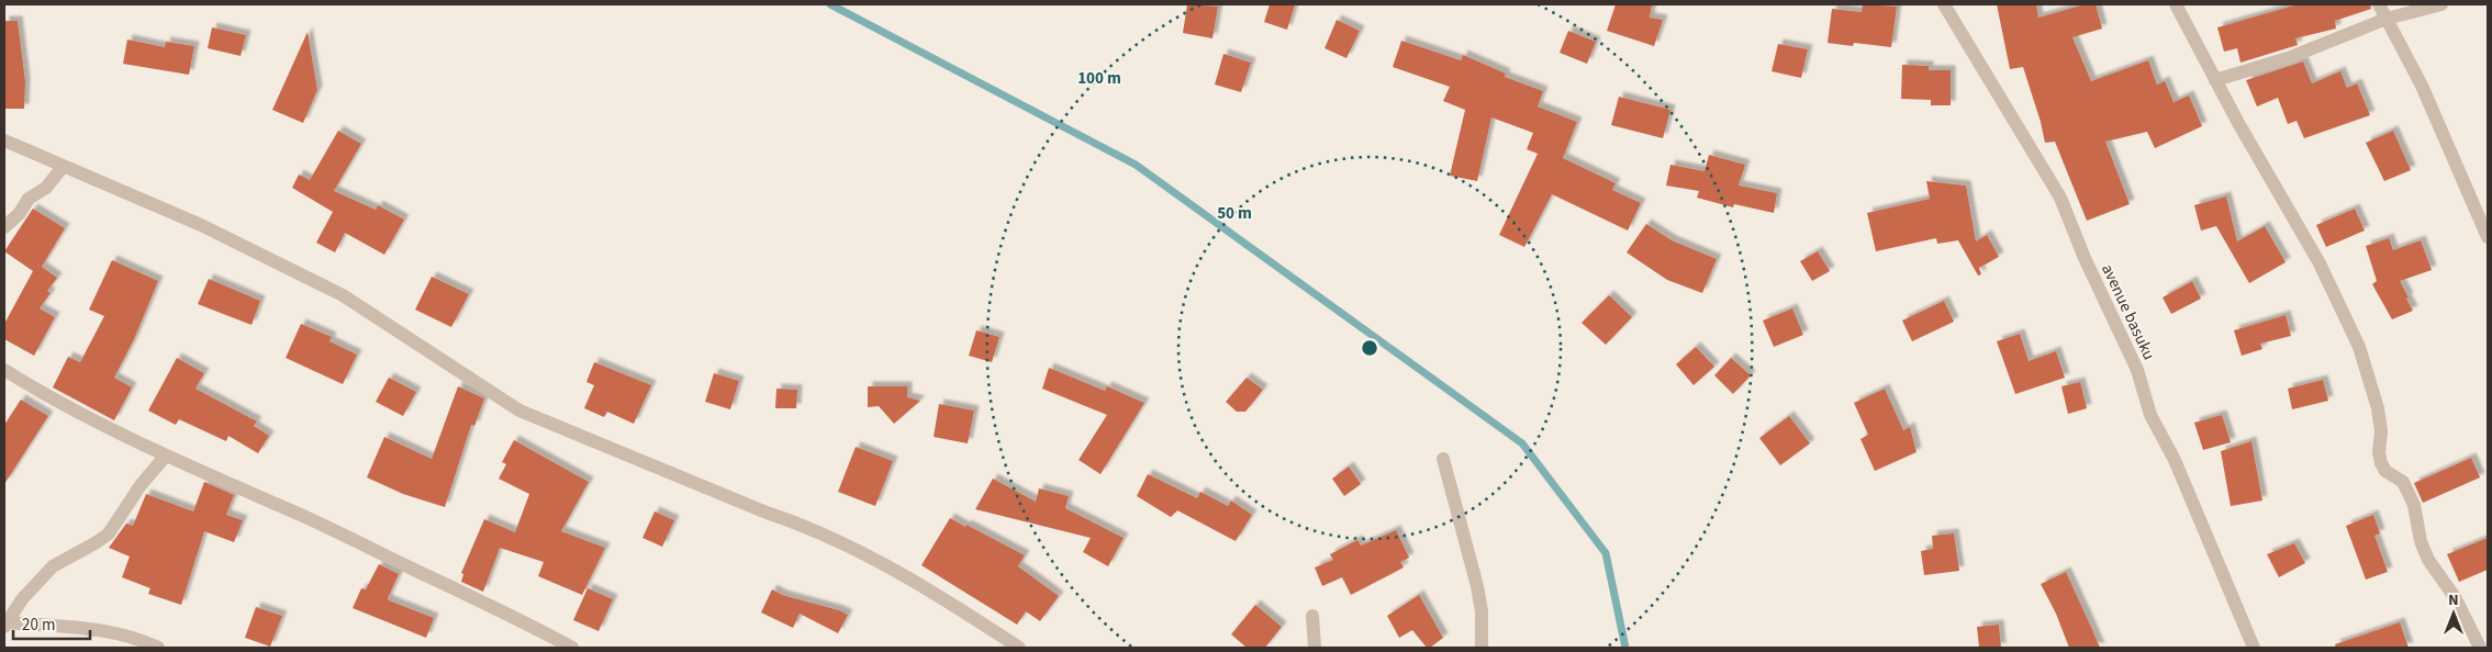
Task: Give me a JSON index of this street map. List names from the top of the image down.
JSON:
{
  "streets": {
    "street": ["avenue basuku"]
  },
  "scale_bar": "20 m",
  "north": "top",
  "rings": ["100 m", "50 m"]
}
